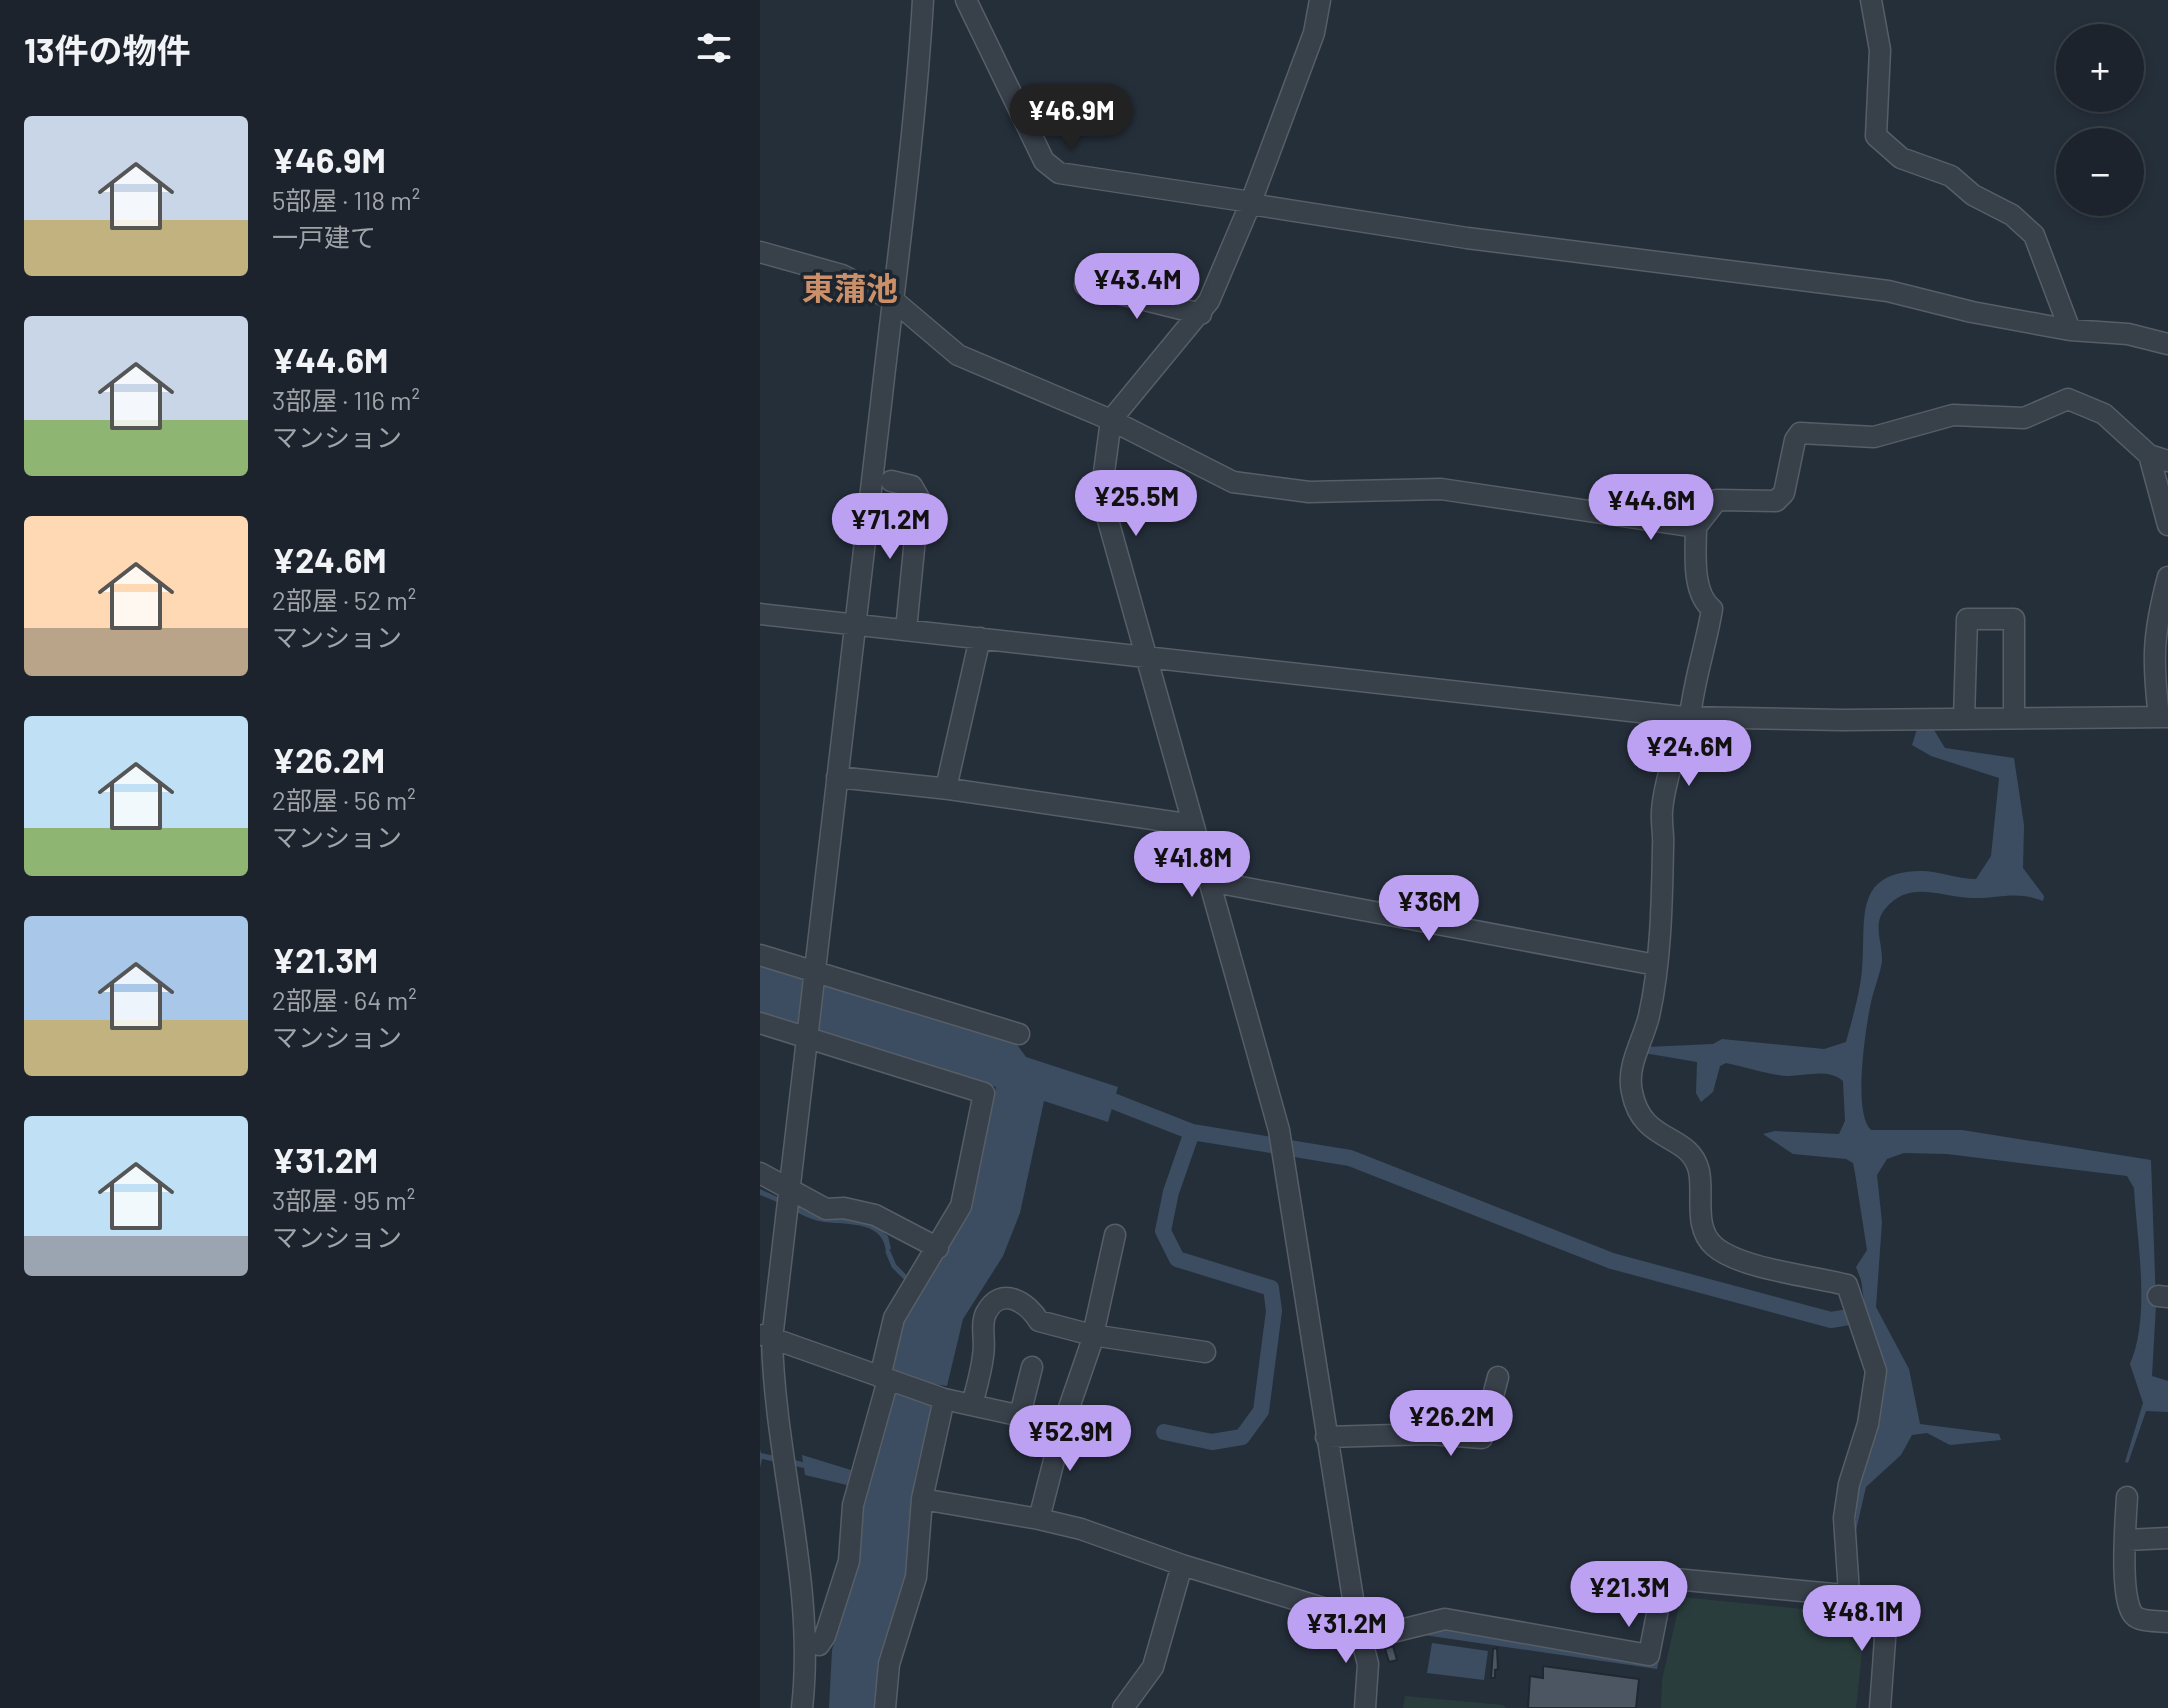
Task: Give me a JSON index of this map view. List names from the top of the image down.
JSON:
{
  "districts": ["東蒲池"],
  "page": {
    "heading": "13件の物件",
    "map_buttons": ["+", "−"],
    "price": [
      "¥46.9M",
      "¥43.4M",
      "¥25.5M",
      "¥44.6M",
      "¥71.2M",
      "¥24.6M",
      "¥41.8M",
      "¥36M",
      "¥26.2M",
      "¥52.9M",
      "¥21.3M",
      "¥48.1M",
      "¥31.2M"
    ],
    "list": [
      {
        "name": "¥46.9M",
        "note": "5部屋 · 118 m² · 一戸建て"
      },
      {
        "name": "¥44.6M",
        "note": "3部屋 · 116 m² · マンション"
      },
      {
        "name": "¥24.6M",
        "note": "2部屋 · 52 m² · マンション"
      },
      {
        "name": "¥26.2M",
        "note": "2部屋 · 56 m² · マンション"
      },
      {
        "name": "¥21.3M",
        "note": "2部屋 · 64 m² · マンション"
      },
      {
        "name": "¥31.2M",
        "note": "3部屋 · 95 m² · マンション"
      }
    ]
  }
}
